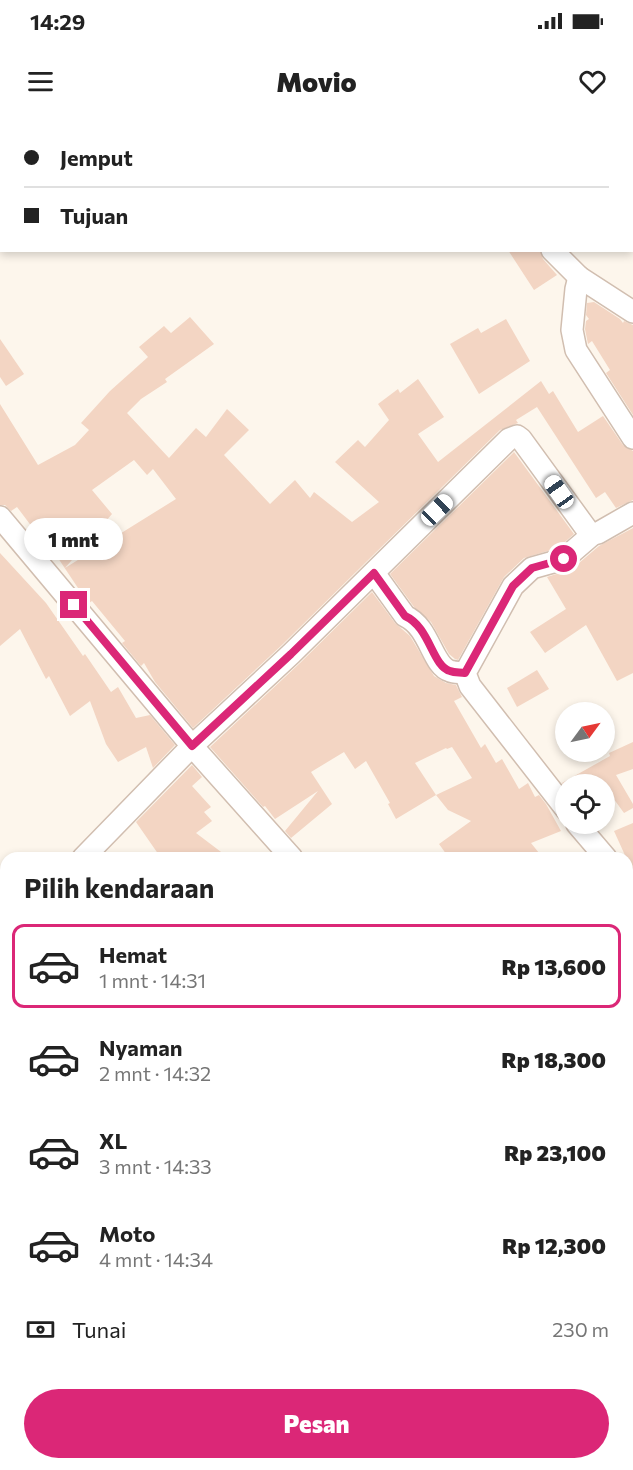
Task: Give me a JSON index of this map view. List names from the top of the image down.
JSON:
{
  "north": "top right",
  "page": {
    "status": "14:29",
    "header": "Movio",
    "banner": ["Jemput", "Tujuan"],
    "bubble": "1 mnt",
    "heading": "Pilih kendaraan",
    "list": [
      {
        "name": "Hemat",
        "note": "1 mnt · 14:31",
        "value": "Rp 13,600"
      },
      {
        "name": "Nyaman",
        "note": "2 mnt · 14:32",
        "value": "Rp 18,300"
      },
      {
        "name": "XL",
        "note": "3 mnt · 14:33",
        "value": "Rp 23,100"
      },
      {
        "name": "Moto",
        "note": "4 mnt · 14:34",
        "value": "Rp 12,300"
      }
    ],
    "pay": ["Tunai", "230 m"],
    "buttons": "Pesan"
  }
}
